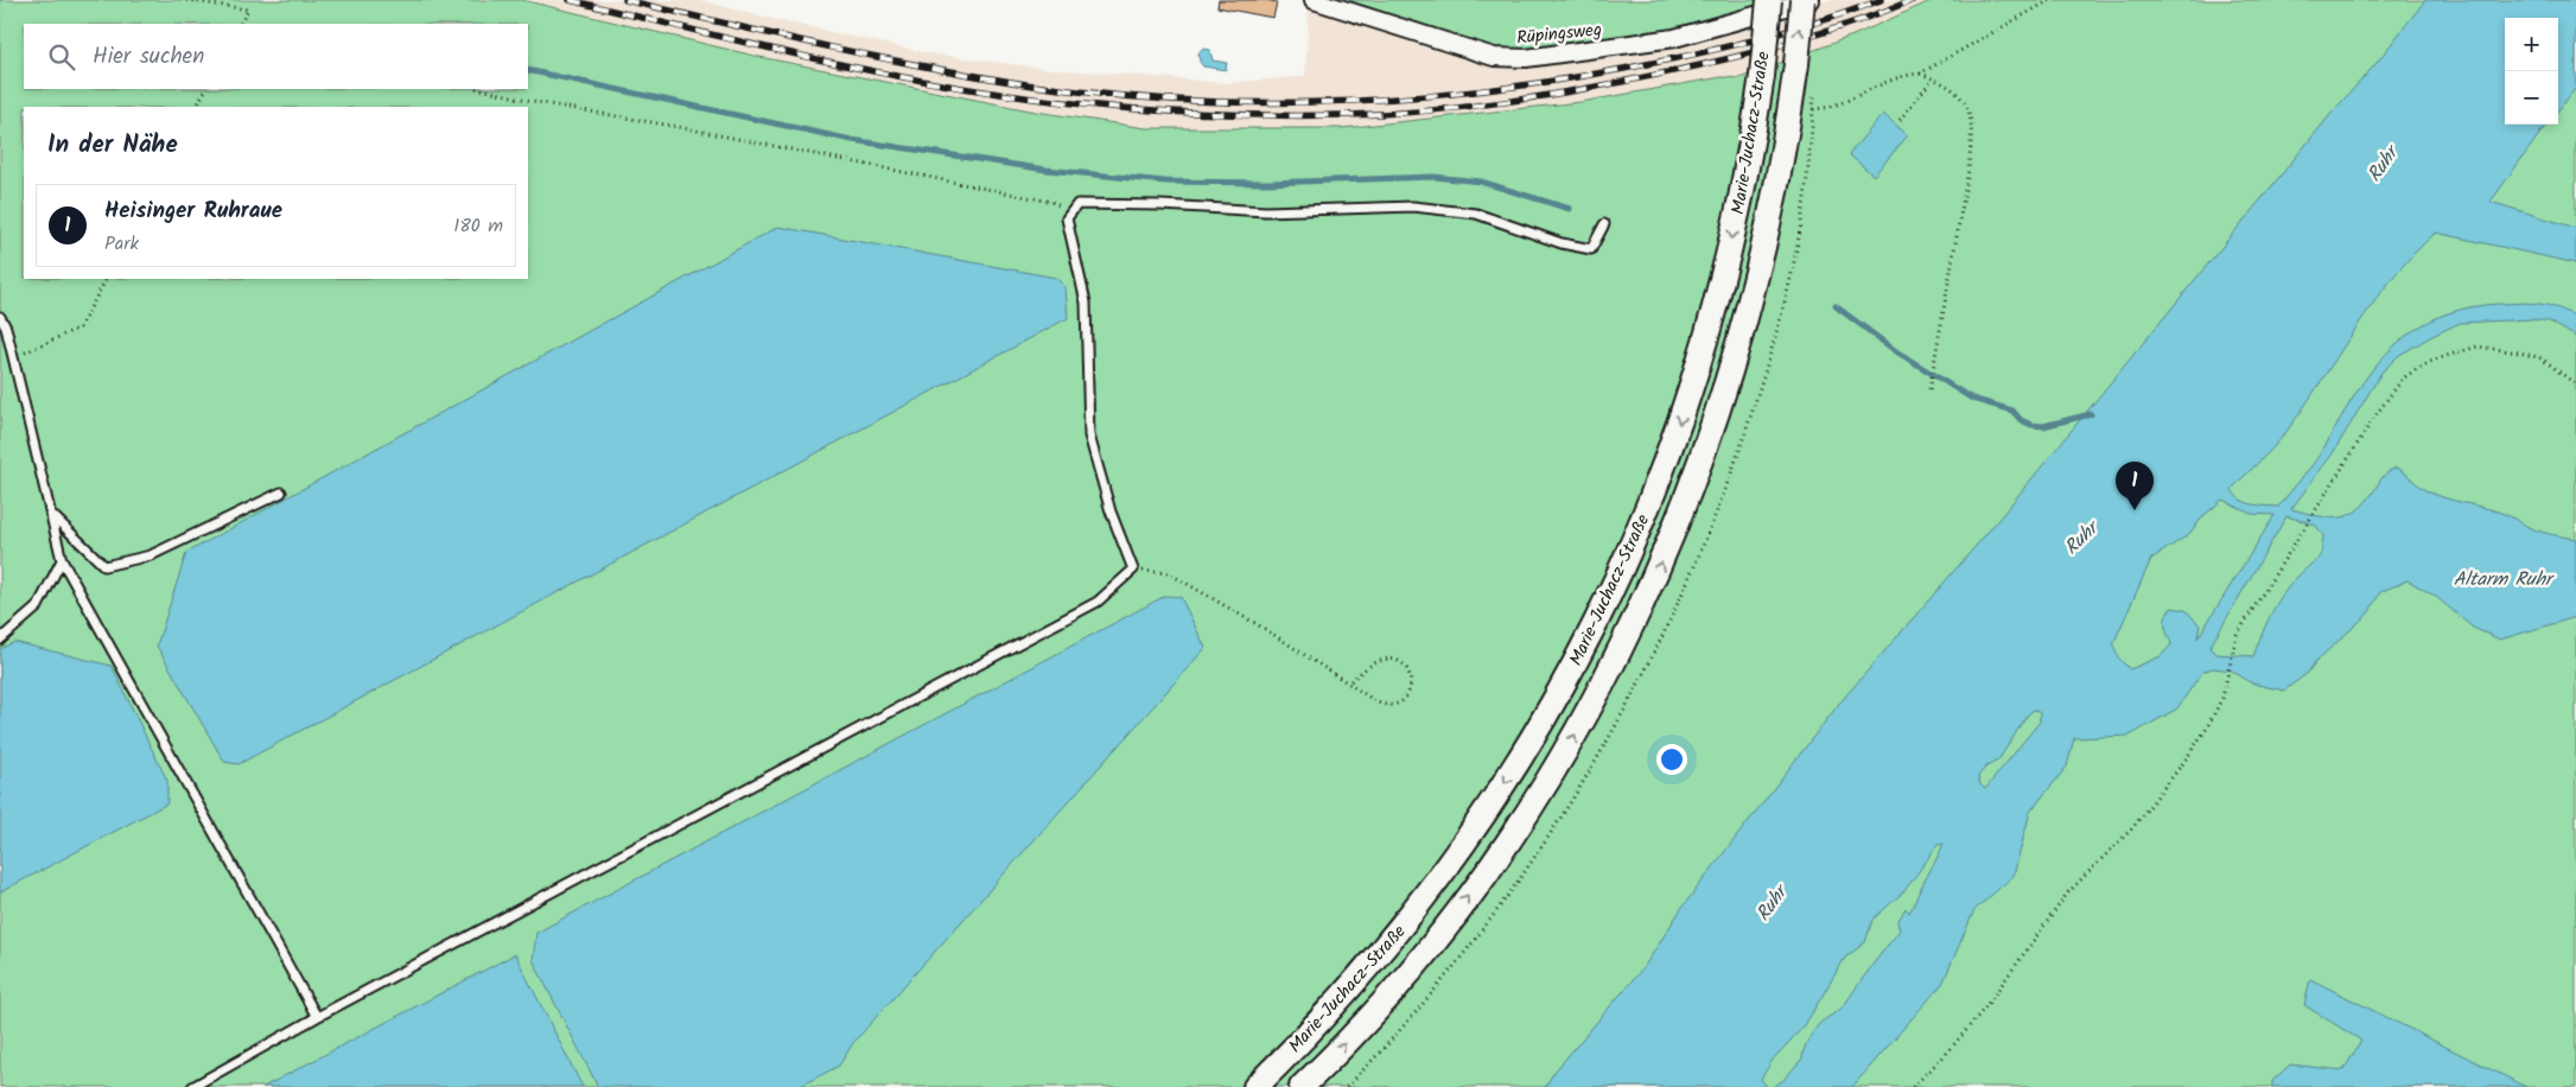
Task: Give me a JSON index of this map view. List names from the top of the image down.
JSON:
{
  "streets": {
    "main road": ["Marie-Juchacz-Straße"],
    "street": ["Rüpingsweg"]
  },
  "water": ["Ruhr", "Altarm Ruhr"],
  "page": {
    "map_buttons": ["+", "−"],
    "search": "Hier suchen",
    "heading": "In der Nähe",
    "list": [
      {
        "mark": "1",
        "name": "Heisinger Ruhraue",
        "note": "Park",
        "value": "180 m"
      }
    ],
    "pins": "1"
  }
}
